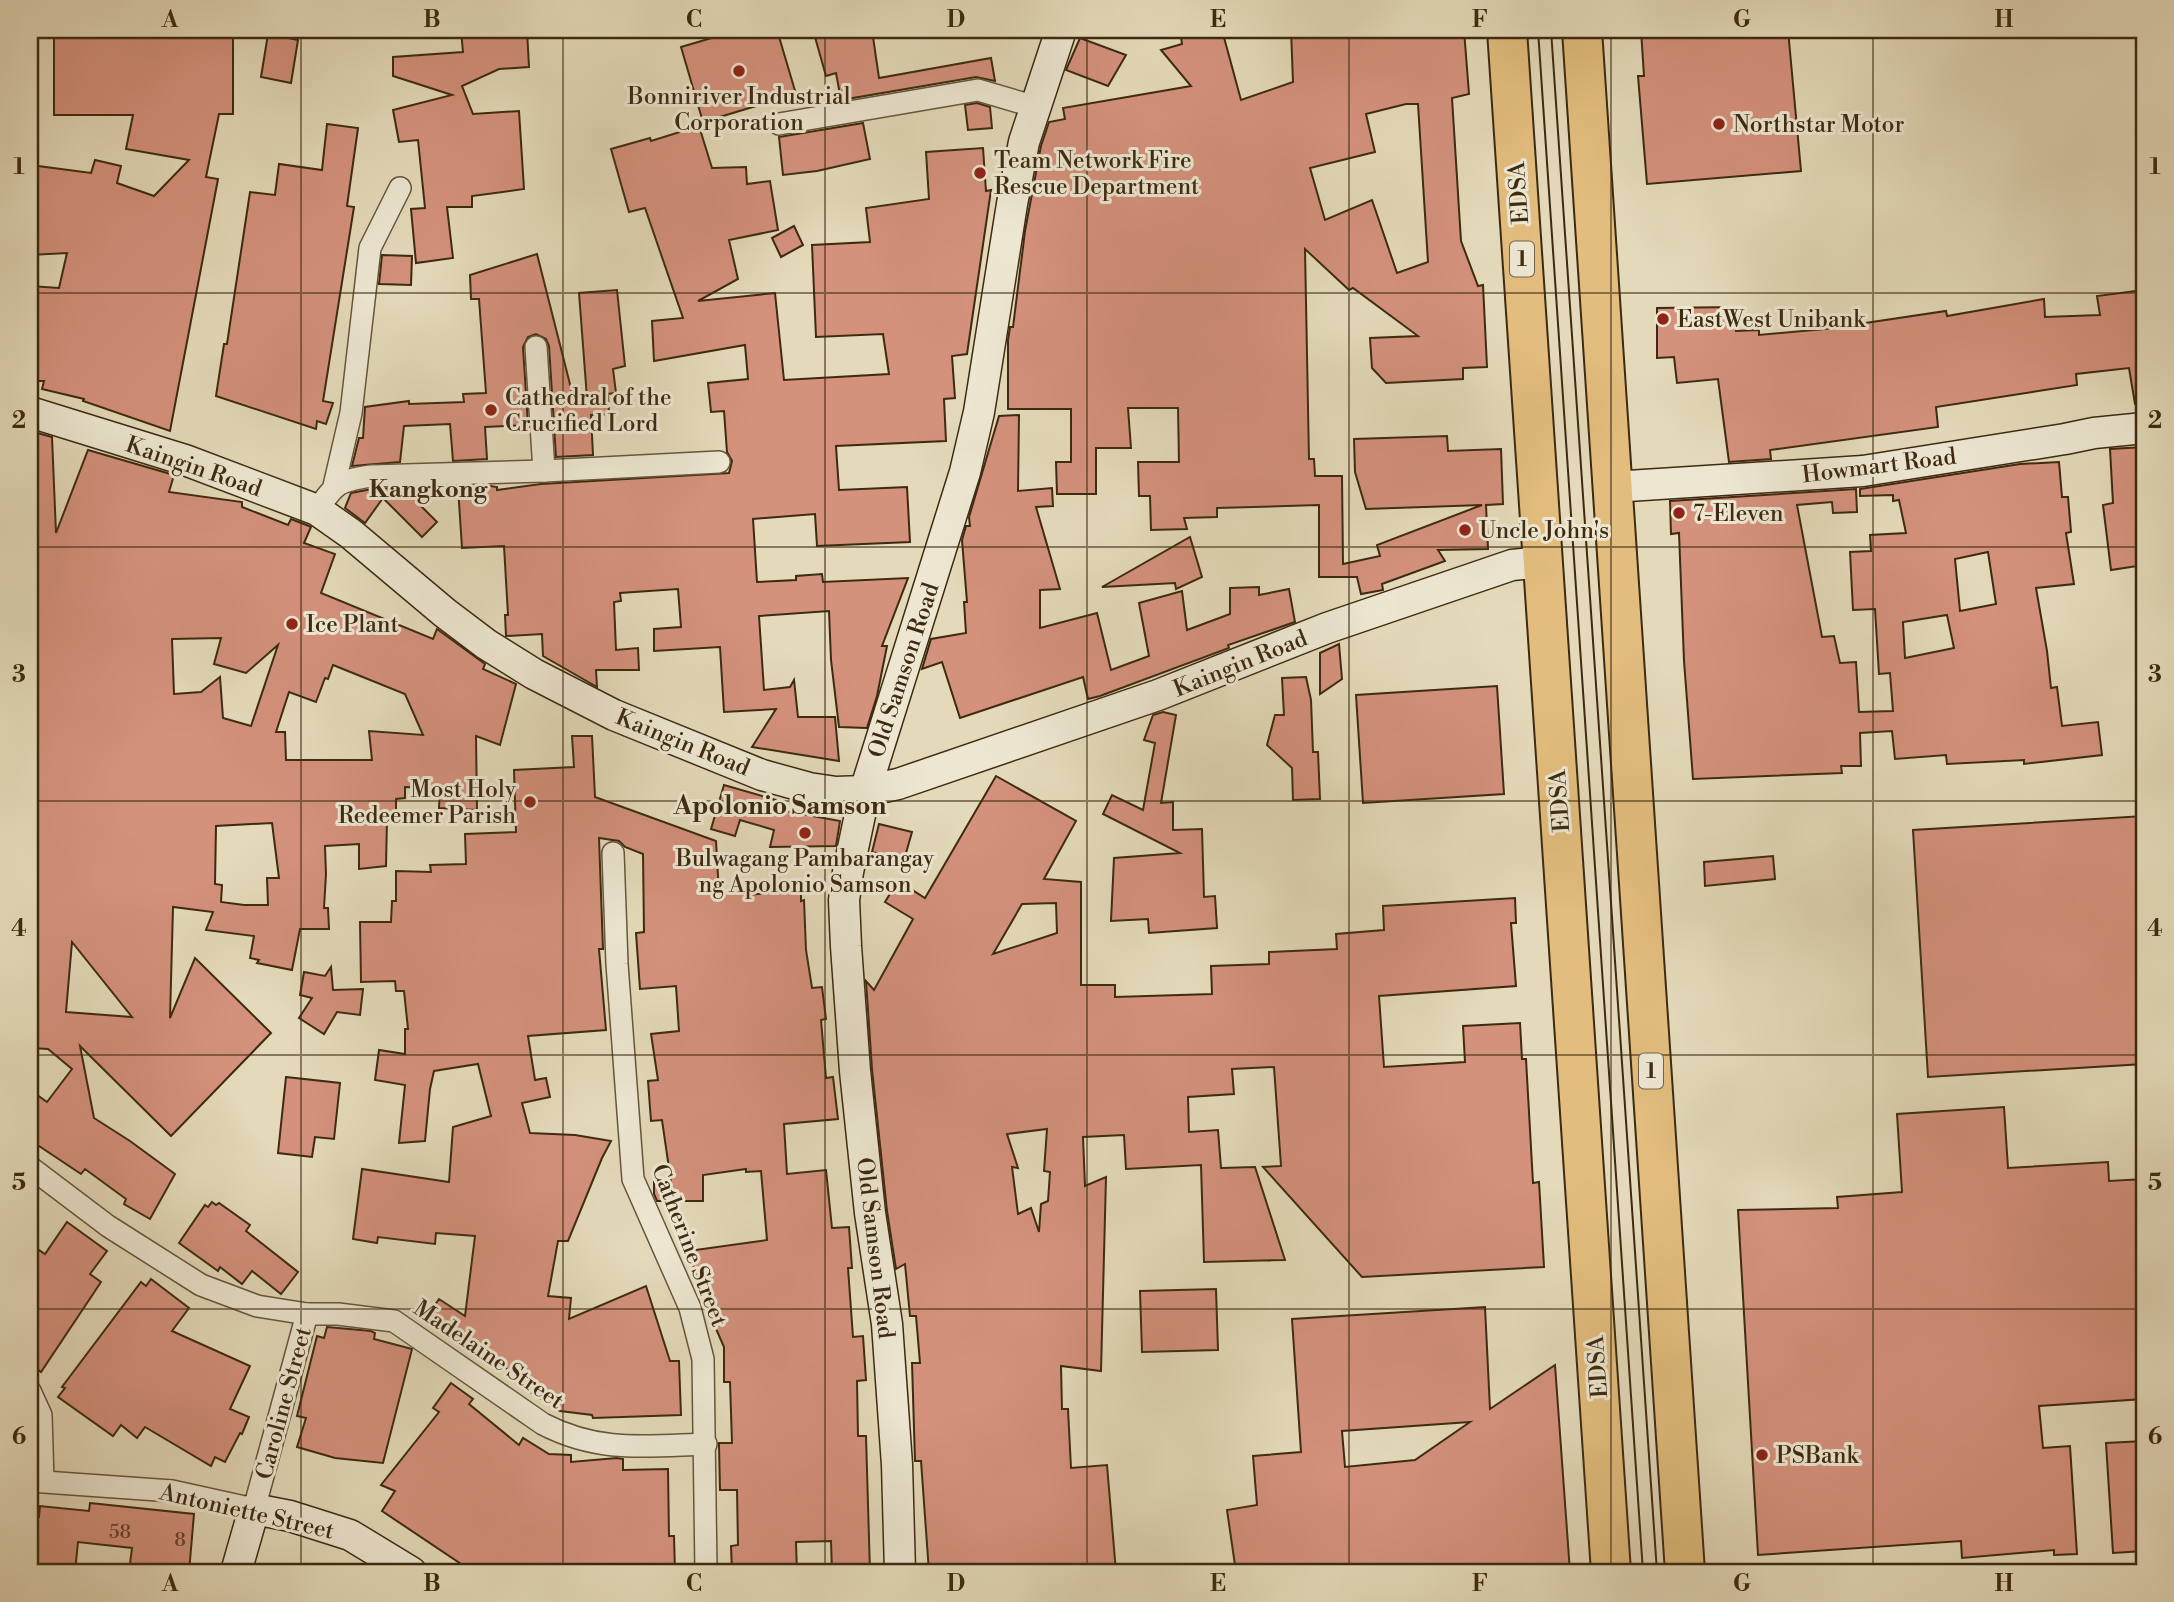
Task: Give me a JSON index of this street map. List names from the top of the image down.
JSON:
{
  "streets": {
    "highway": ["EDSA", "1"],
    "street": [
      "Howmart Road",
      "Kaingin Road",
      "Old Samson Road",
      "Catherine Street",
      "Madelaine Street",
      "Caroline Street",
      "Antoniette Street"
    ]
  },
  "crossings": [
    ["EDSA", "Kaingin Road"],
    ["1", "Howmart Road"],
    ["Kaingin Road", "Old Samson Road"],
    ["Catherine Street", "Madelaine Street"],
    ["Madelaine Street", "Caroline Street"],
    ["Caroline Street", "Antoniette Street"]
  ],
  "districts": ["Kangkong", "Apolonio Samson"],
  "places": [
    "Bonniriver Industrial Corporation",
    "Northstar Motor",
    "Team Network Fire Rescue Department",
    "EastWest Unibank",
    "Cathedral of the Crucified Lord",
    "7-Eleven",
    "Uncle John's",
    "Ice Plant",
    "Most Holy Redeemer Parish",
    "Bulwagang Pambarangay ng Apolonio Samson",
    "PSBank"
  ],
  "house_numbers": ["58", "8"],
  "grid": {
    "columns": [
      "A",
      "B",
      "C",
      "D",
      "E",
      "F",
      "G",
      "H"
    ],
    "rows": [
      "1",
      "2",
      "3",
      "4",
      "5",
      "6"
    ]
  }
}
